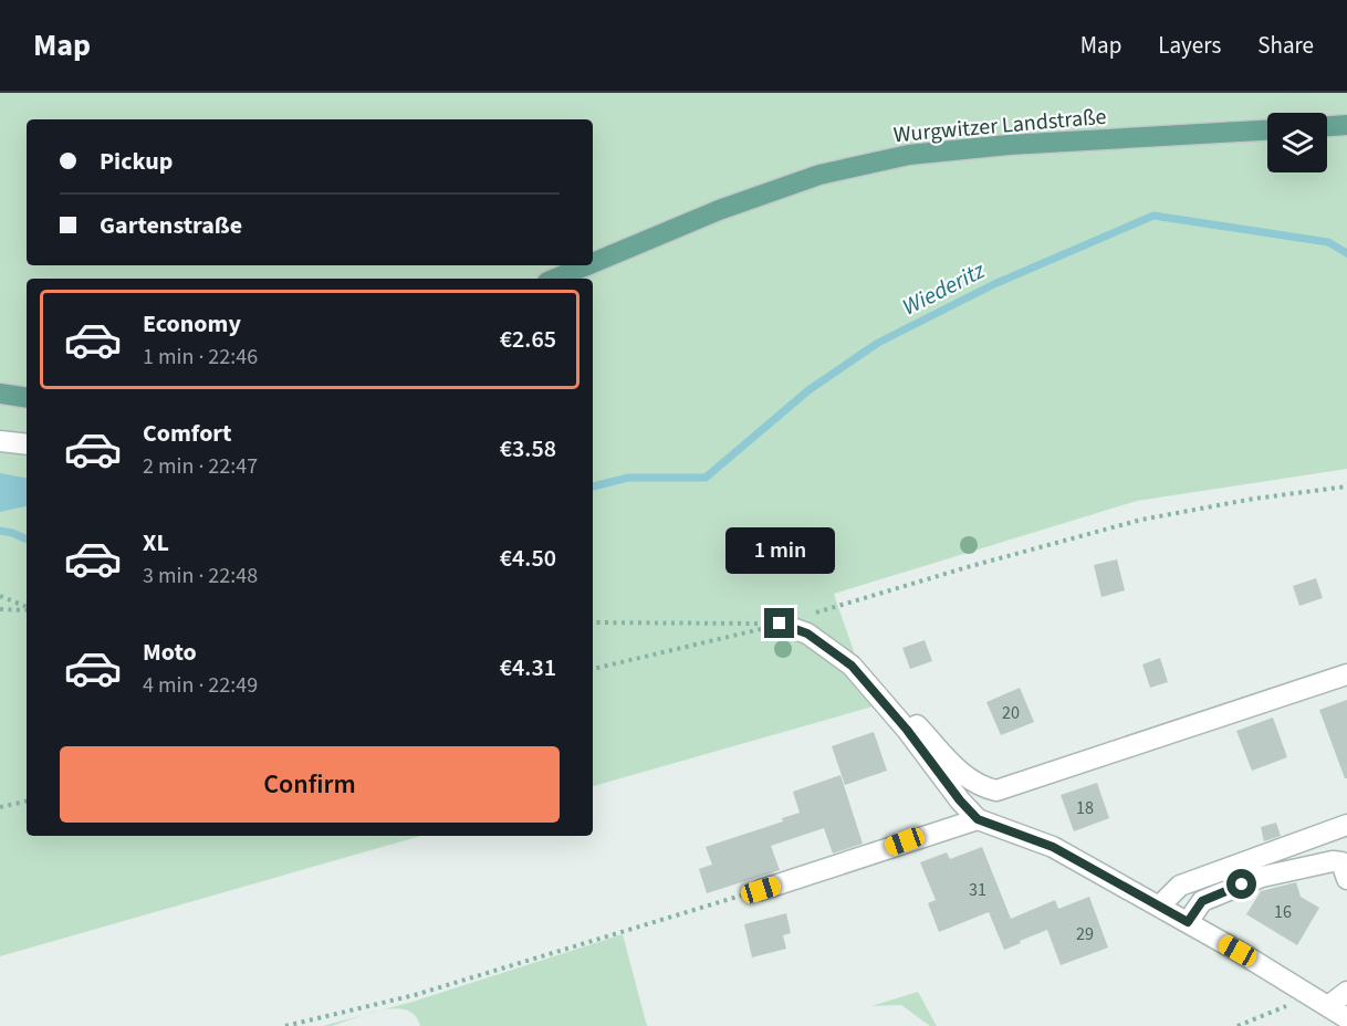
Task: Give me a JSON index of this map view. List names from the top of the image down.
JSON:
{
  "streets": {
    "main road": ["Wurgwitzer Landstraße"]
  },
  "water": ["Wiederitz"],
  "house_numbers": [
    "20",
    "18",
    "31",
    "16",
    "29"
  ],
  "page": {
    "header": "Map",
    "nav": ["Map", "Layers", "Share"],
    "banner": ["Pickup", "Gartenstraße"],
    "list": [
      {
        "name": "Economy",
        "note": "1 min · 22:46",
        "value": "€2.65"
      },
      {
        "name": "Comfort",
        "note": "2 min · 22:47",
        "value": "€3.58"
      },
      {
        "name": "XL",
        "note": "3 min · 22:48",
        "value": "€4.50"
      },
      {
        "name": "Moto",
        "note": "4 min · 22:49",
        "value": "€4.31"
      }
    ],
    "bubble": "1 min",
    "buttons": "Confirm"
  }
}
